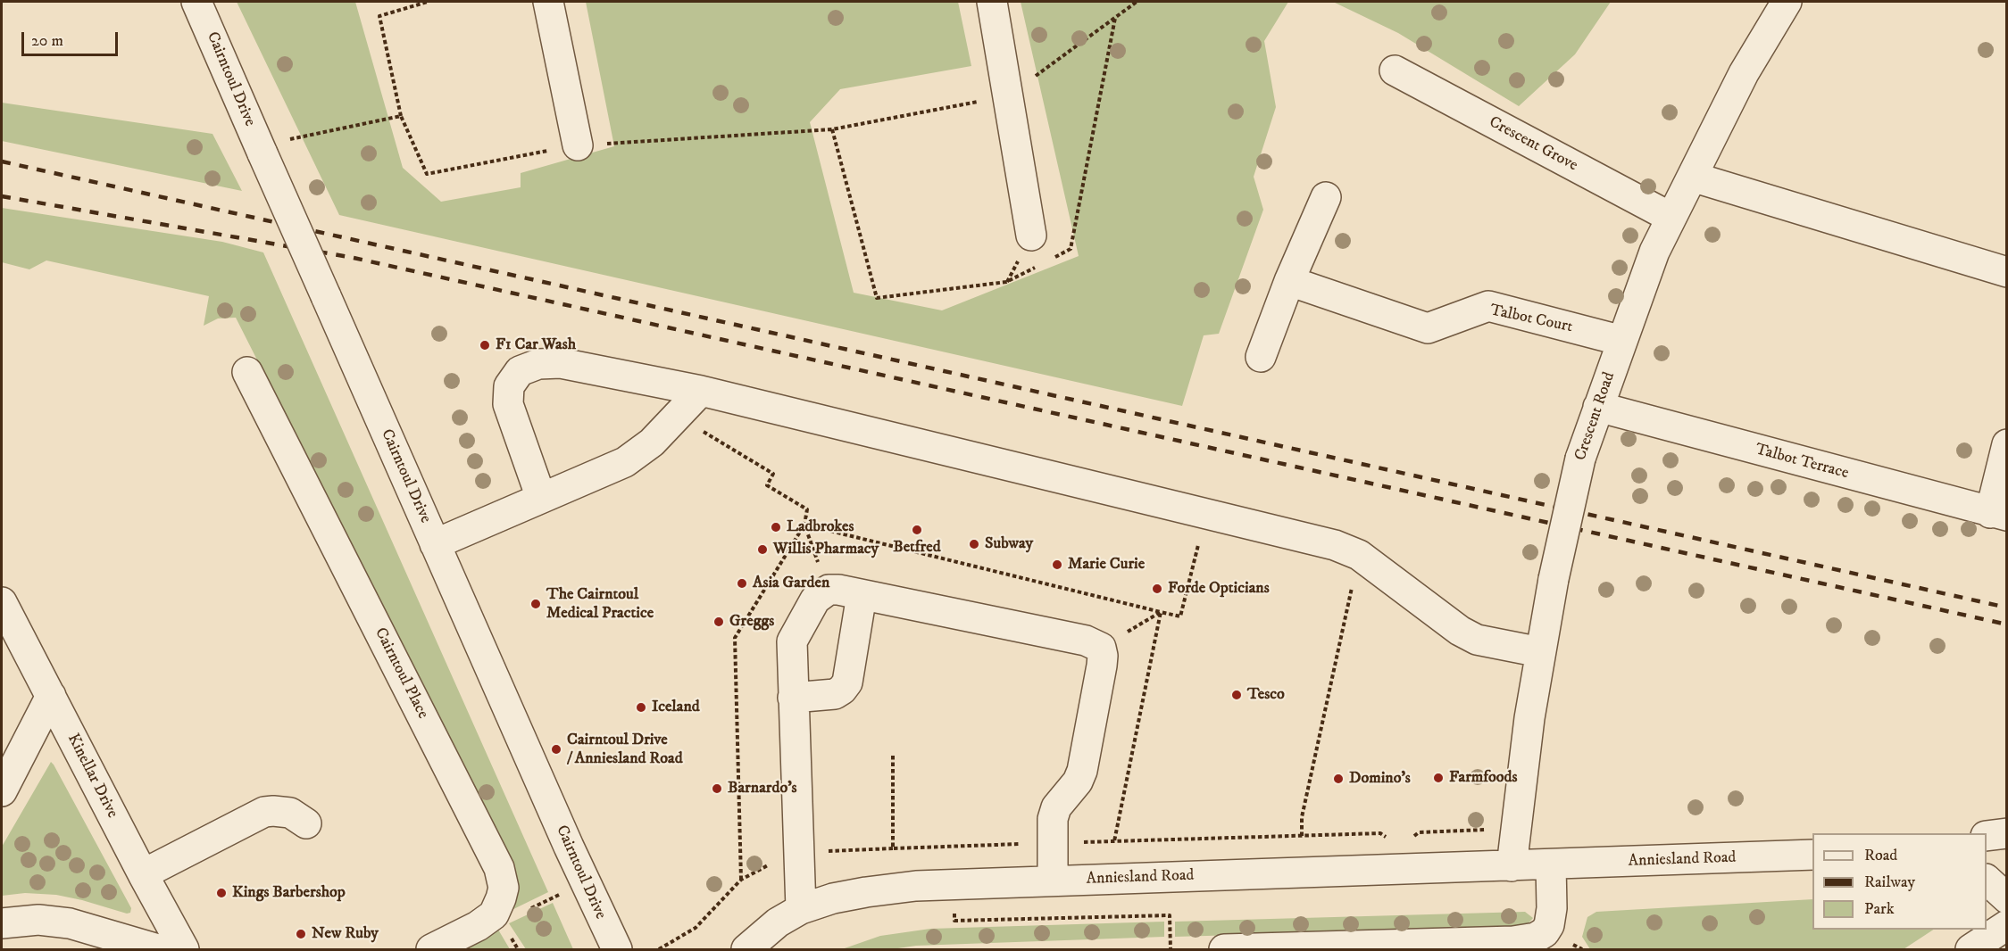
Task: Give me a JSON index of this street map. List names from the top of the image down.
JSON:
{
  "streets": {
    "street": [
      "Cairntoul Drive",
      "Crescent Grove",
      "Talbot Court",
      "Crescent Road",
      "Talbot Terrace",
      "Cairntoul Place",
      "Kinellar Drive",
      "Anniesland Road"
    ]
  },
  "crossings": [
    ["Crescent Grove", "Crescent Road"],
    ["Talbot Court", "Crescent Road"],
    ["Crescent Road", "Talbot Terrace"],
    ["Crescent Road", "Anniesland Road"]
  ],
  "places": [
    "F1 Car Wash",
    "Ladbrokes",
    "Betfred",
    "Subway",
    "Willis Pharmacy",
    "Marie Curie",
    "Asia Garden",
    "Forde Opticians",
    "The Cairntoul Medical Practice",
    "Greggs",
    "Tesco",
    "Iceland",
    "Cairntoul Drive / Anniesland Road",
    "Farmfoods",
    "Domino's",
    "Barnardo's",
    "Kings Barbershop",
    "New Ruby"
  ],
  "legend": ["Road", "Railway", "Park"],
  "scale_bar": "20 m"
}
